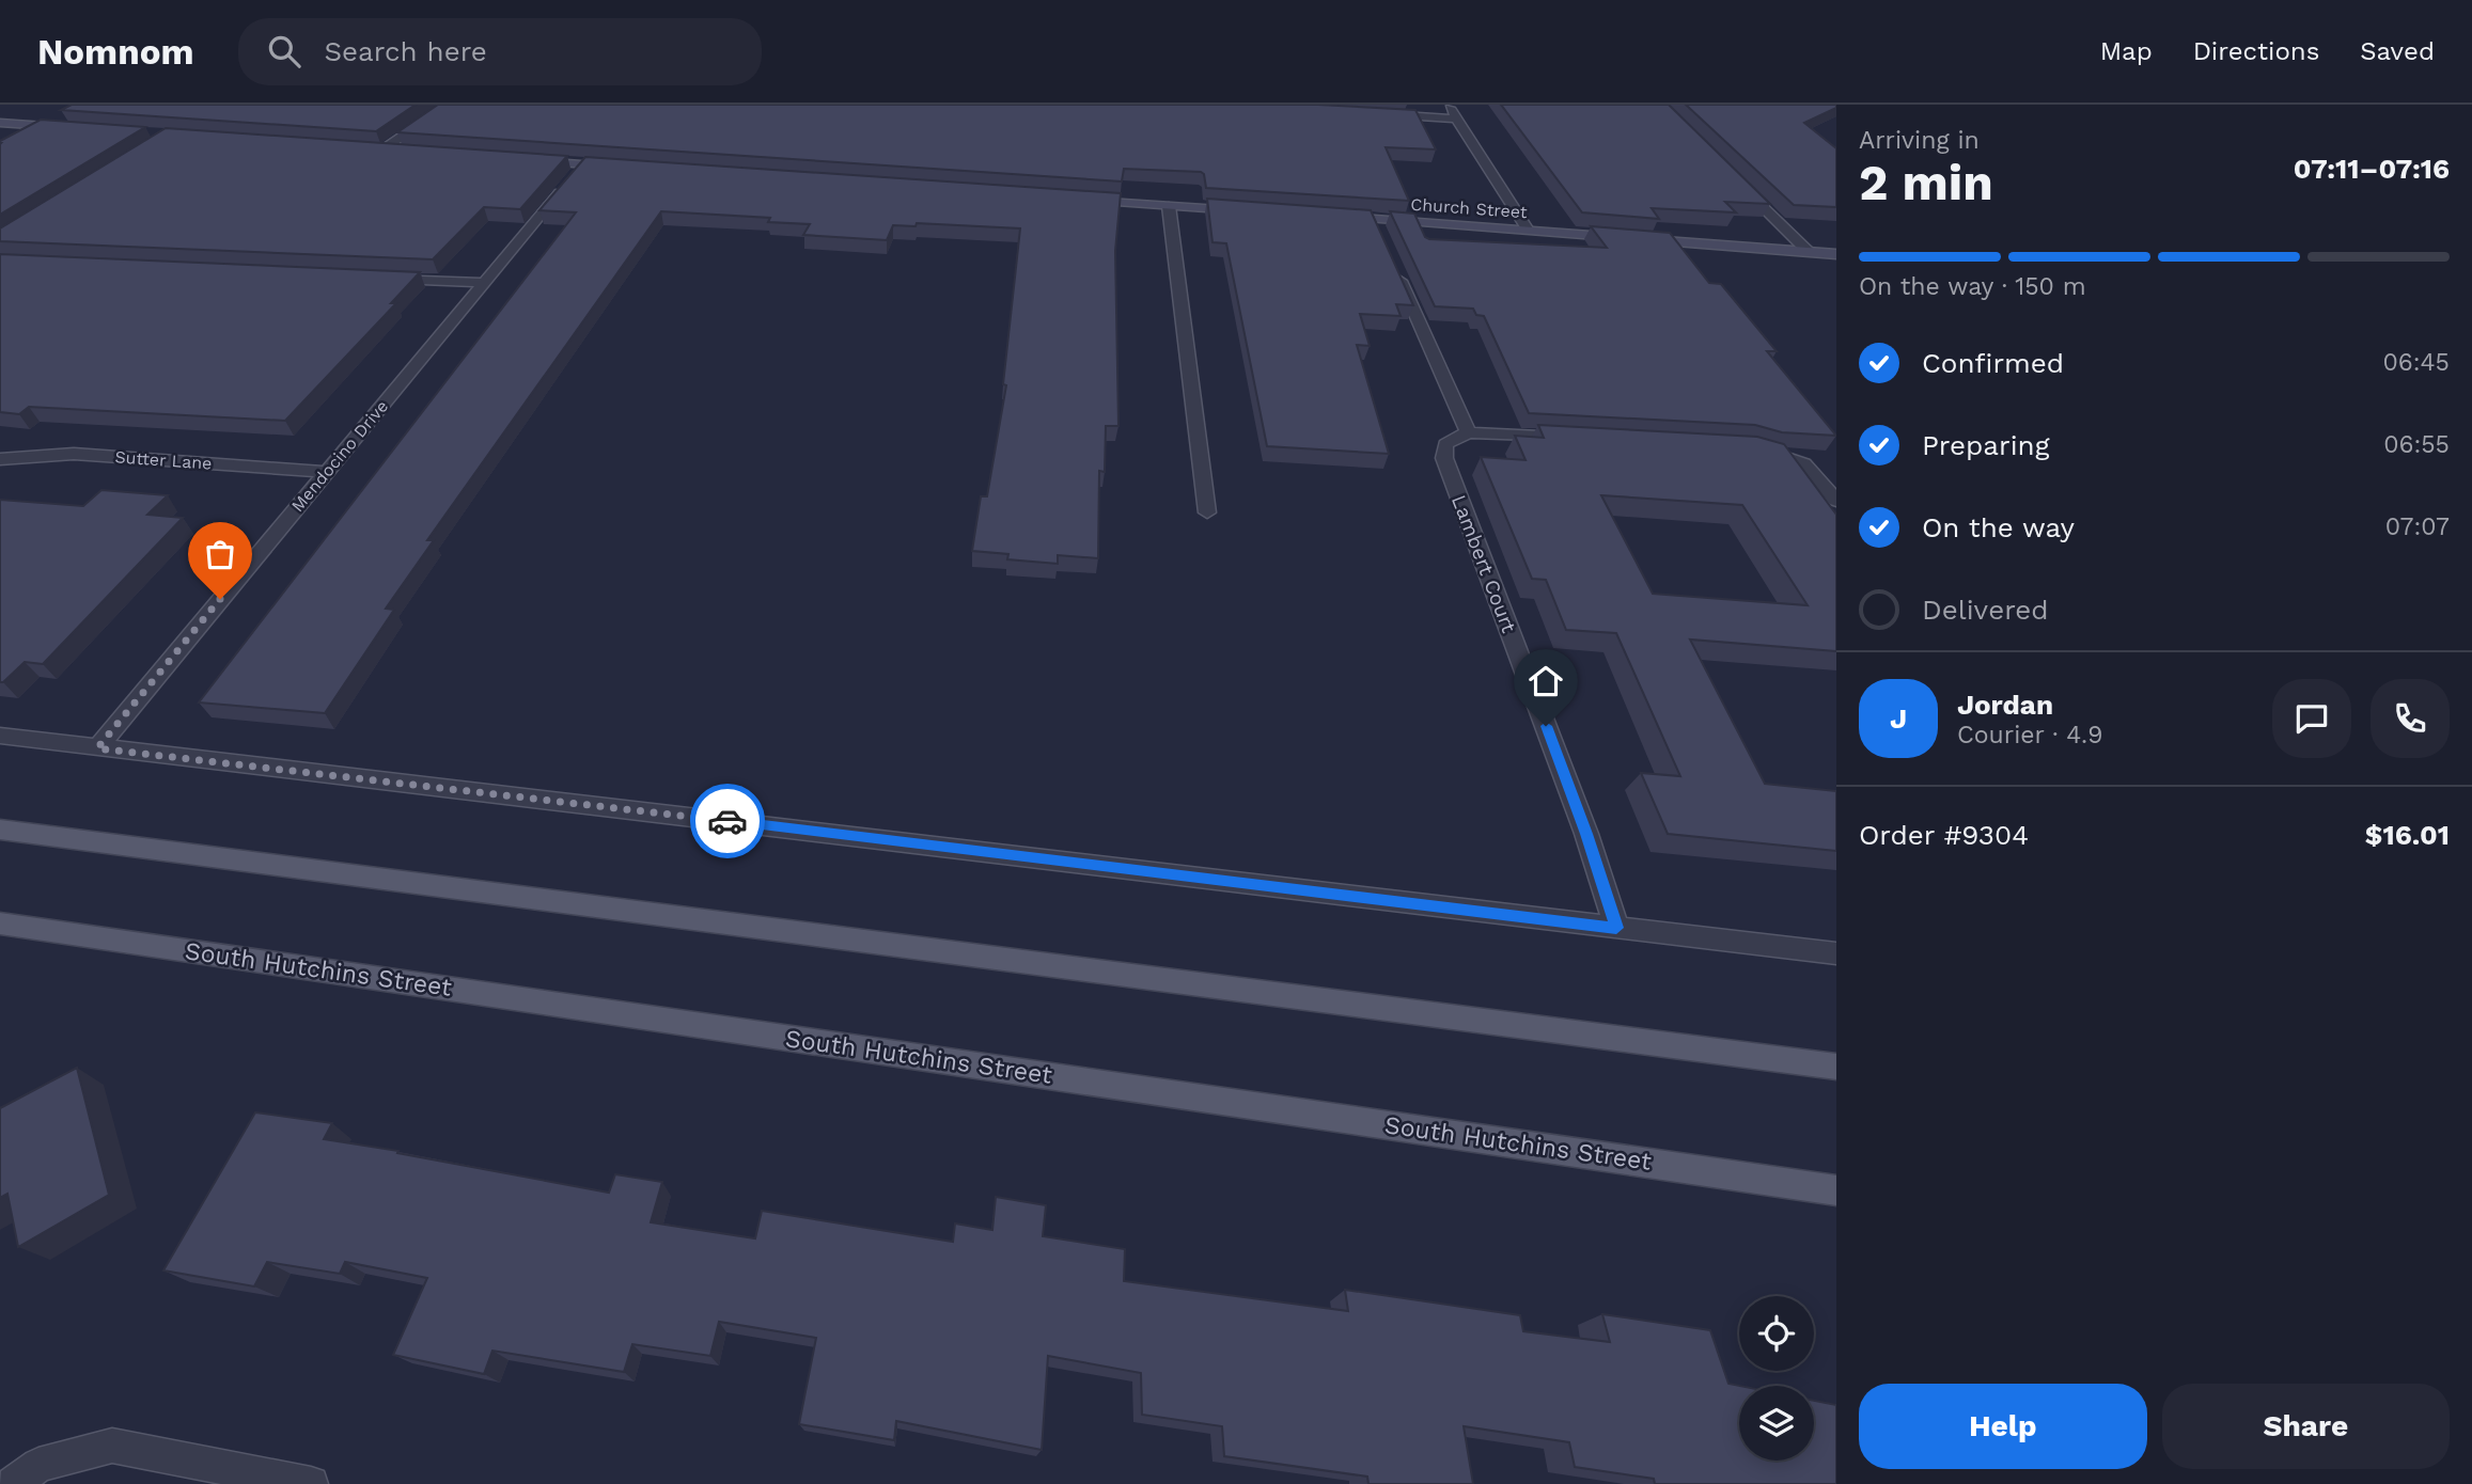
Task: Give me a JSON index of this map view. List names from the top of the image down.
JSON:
{
  "streets": {
    "main road": ["South Hutchins Street"],
    "street": [
      "Church Street",
      "Mendocino Drive",
      "Sutter Lane",
      "Lambert Court"
    ]
  },
  "crossings": [
    ["Mendocino Drive", "Sutter Lane"]
  ],
  "page": {
    "header": "Nomnom",
    "search": "Search here",
    "nav": ["Map", "Directions", "Saved"],
    "heading": ["2 min", "Arriving in", "07:11–07:16"],
    "panel": [
      "Jordan",
      "Courier · 4.9",
      "Order #9304",
      "$16.01"
    ],
    "bar": "On the way · 150 m",
    "list": [
      ["Confirmed", "06:45"],
      ["Preparing", "06:55"],
      ["On the way", "07:07"],
      "Delivered"
    ],
    "round": "J",
    "buttons": ["Help", "Share"]
  }
}
